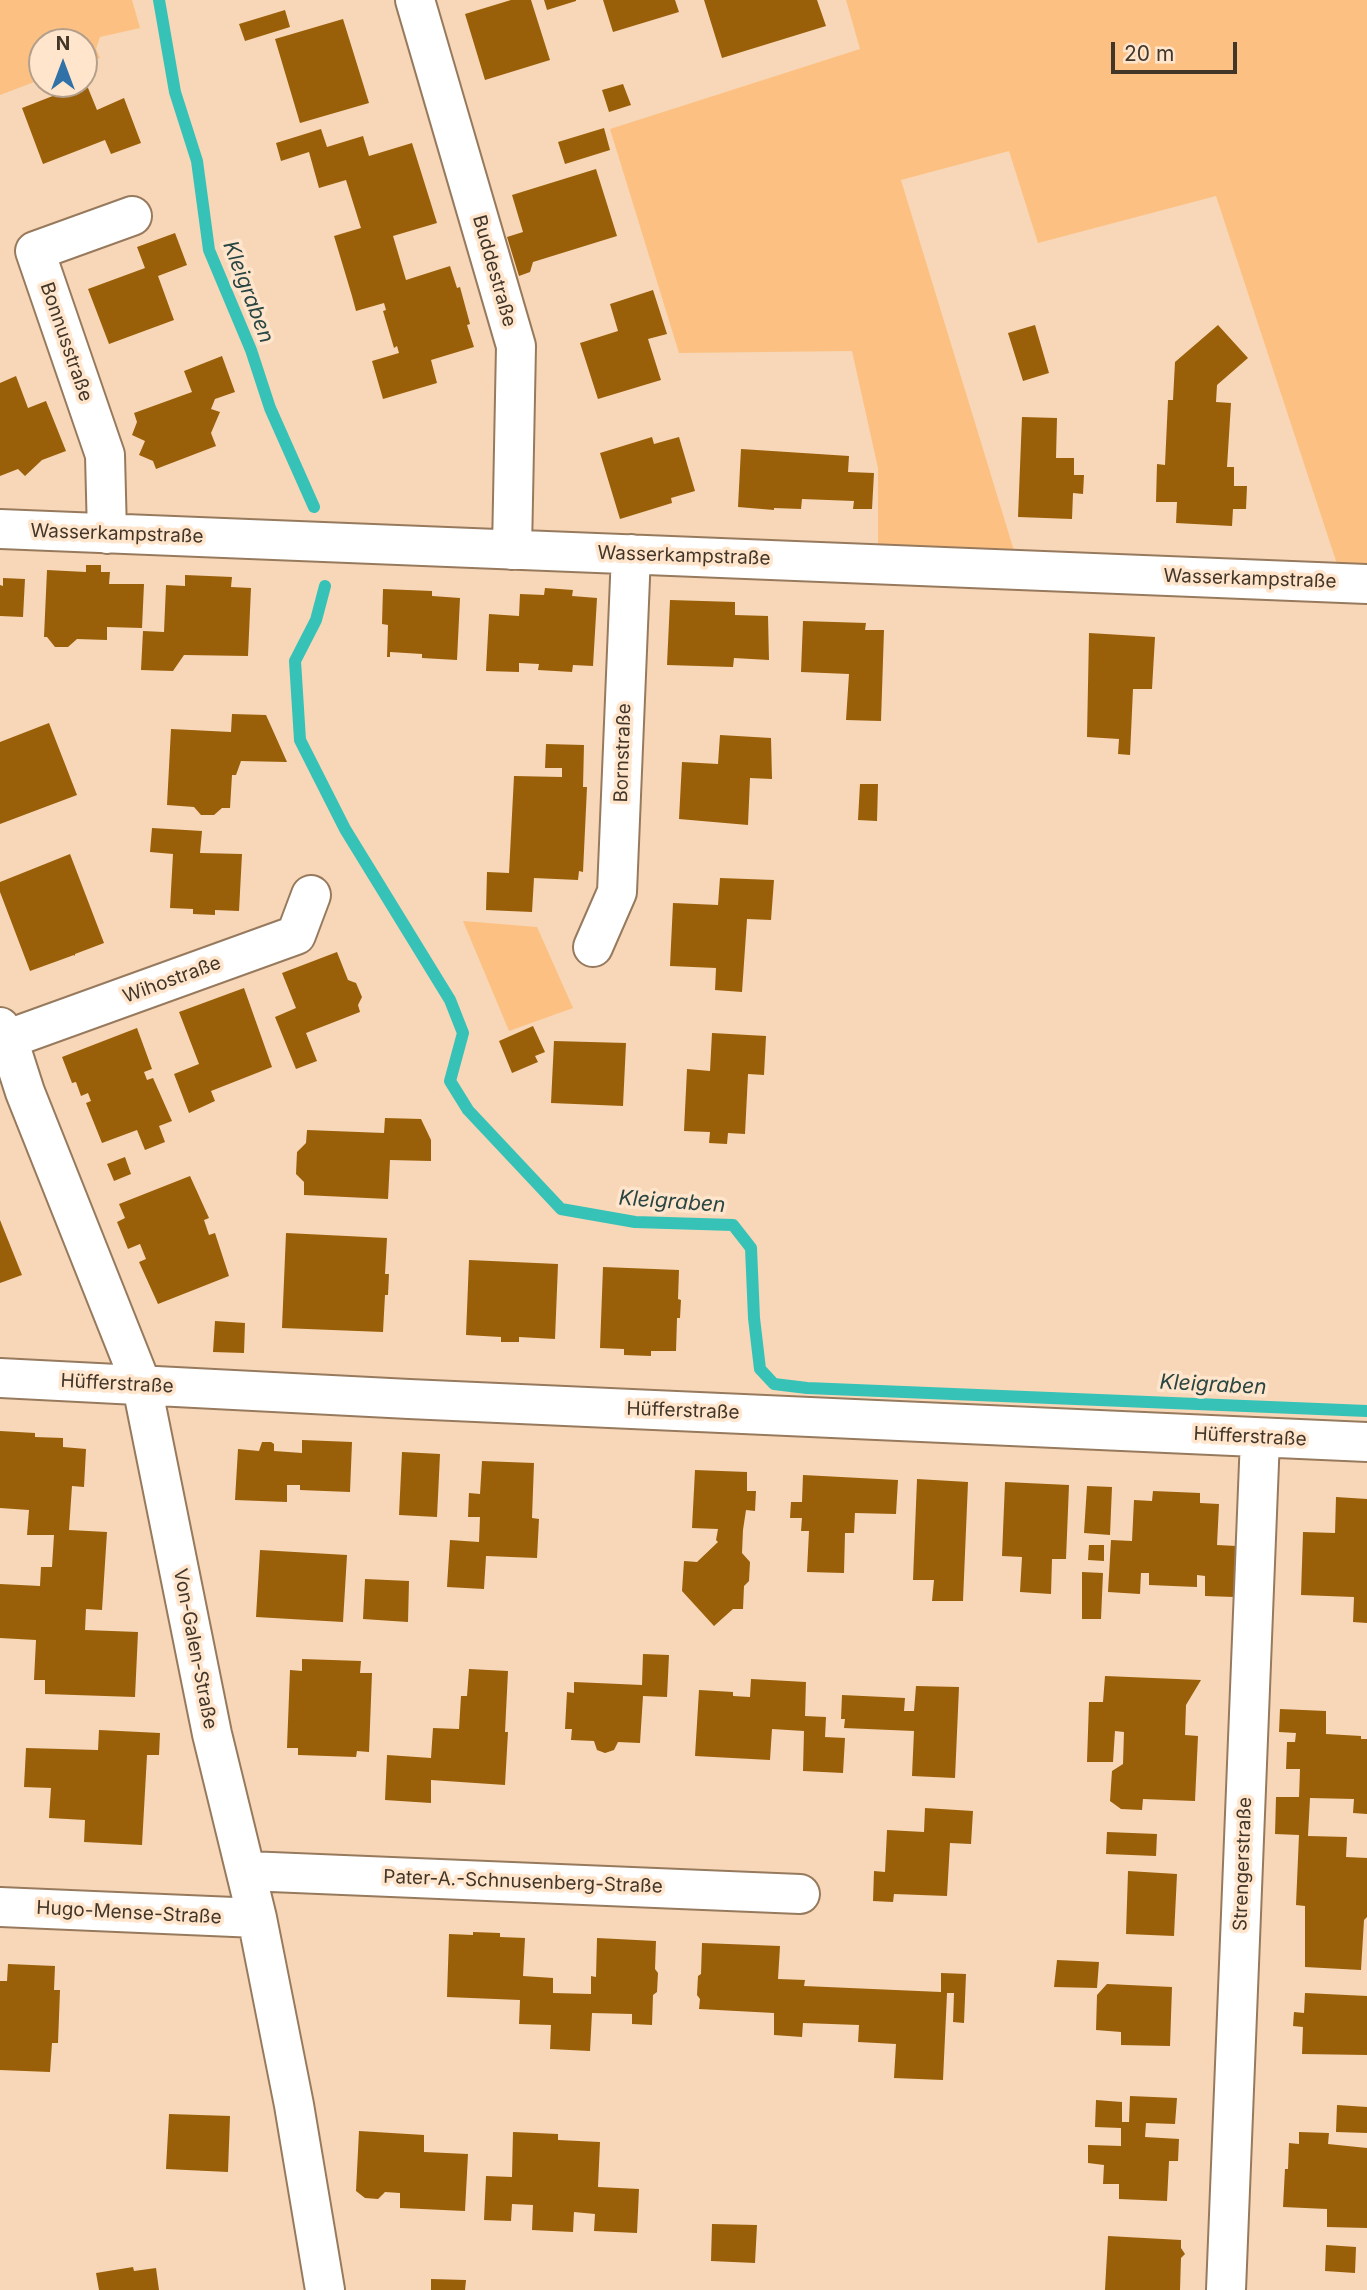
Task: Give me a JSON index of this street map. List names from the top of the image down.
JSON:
{
  "streets": {
    "street": [
      "Buddestraße",
      "Bonnusstraße",
      "Wasserkampstraße",
      "Bornstraße",
      "Wihostraße",
      "Hüfferstraße",
      "Von-Galen-Straße",
      "Strengerstraße",
      "Pater-A.-Schnusenberg-Straße",
      "Hugo-Mense-Straße"
    ]
  },
  "crossings": [
    ["Buddestraße", "Wasserkampstraße"],
    ["Bonnusstraße", "Wasserkampstraße"],
    ["Wasserkampstraße", "Bornstraße"],
    ["Wihostraße", "Von-Galen-Straße"],
    ["Hüfferstraße", "Von-Galen-Straße"],
    ["Hüfferstraße", "Strengerstraße"],
    ["Von-Galen-Straße", "Pater-A.-Schnusenberg-Straße"],
    ["Von-Galen-Straße", "Hugo-Mense-Straße"]
  ],
  "water": ["Kleigraben"],
  "scale_bar": "20 m",
  "north": "top"
}
